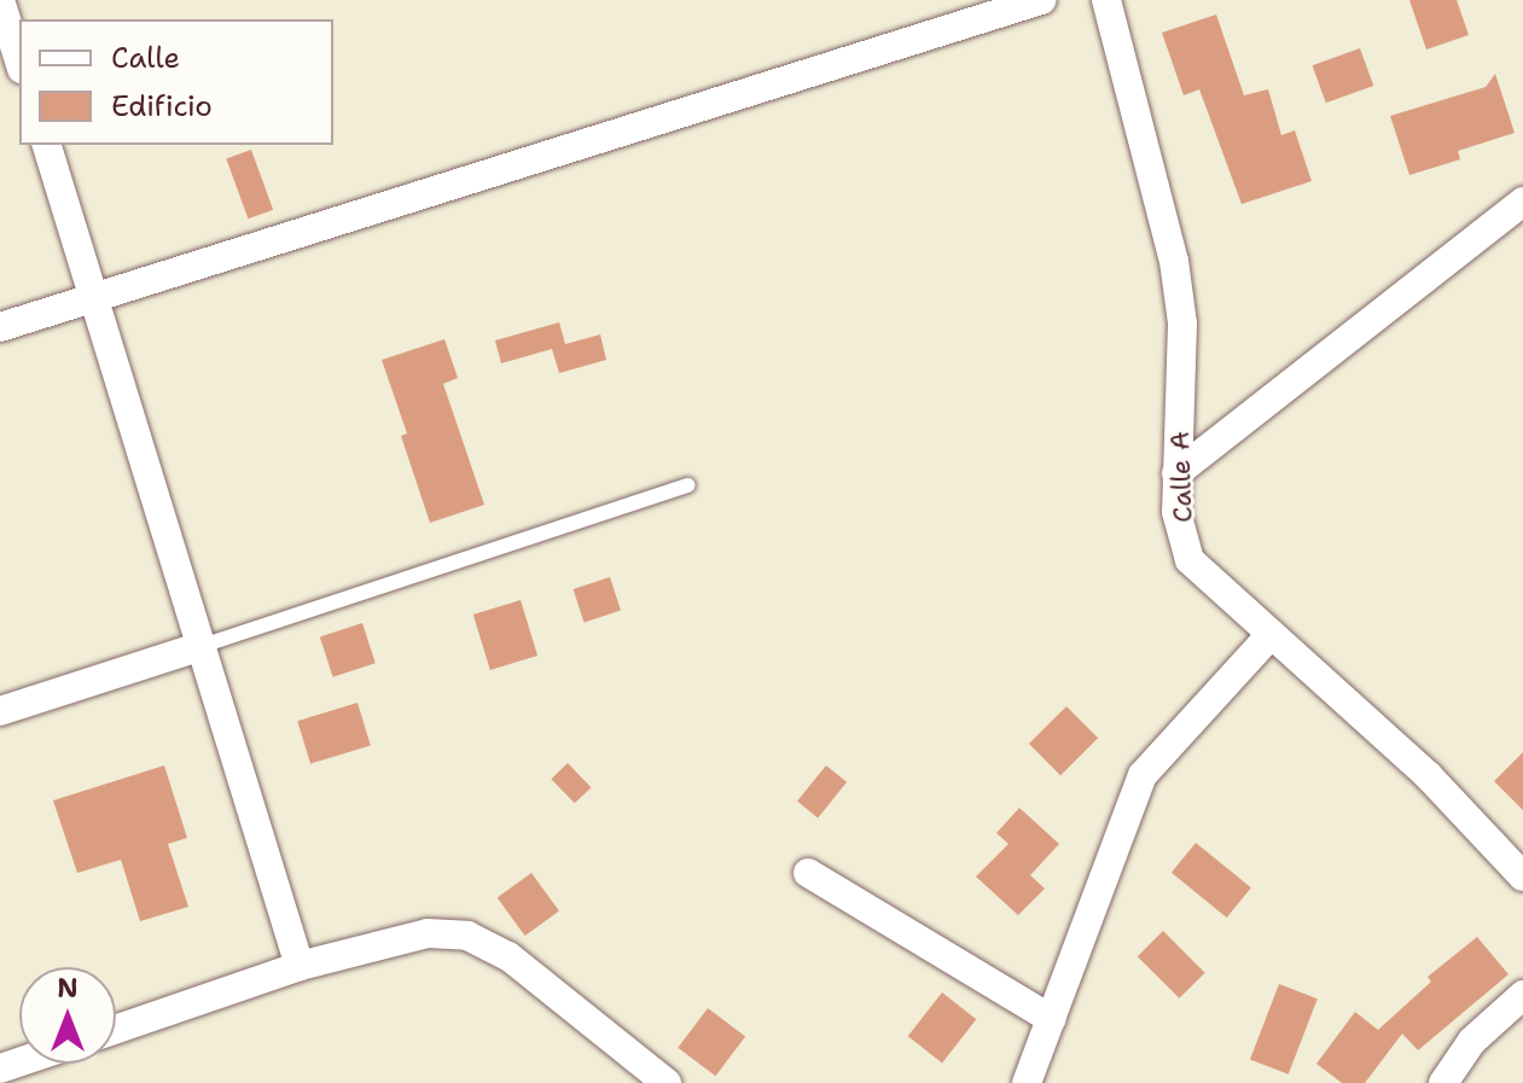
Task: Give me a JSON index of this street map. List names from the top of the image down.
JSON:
{
  "streets": {
    "street": ["Calle A"]
  },
  "legend": ["Calle", "Edificio"],
  "north": "top"
}
